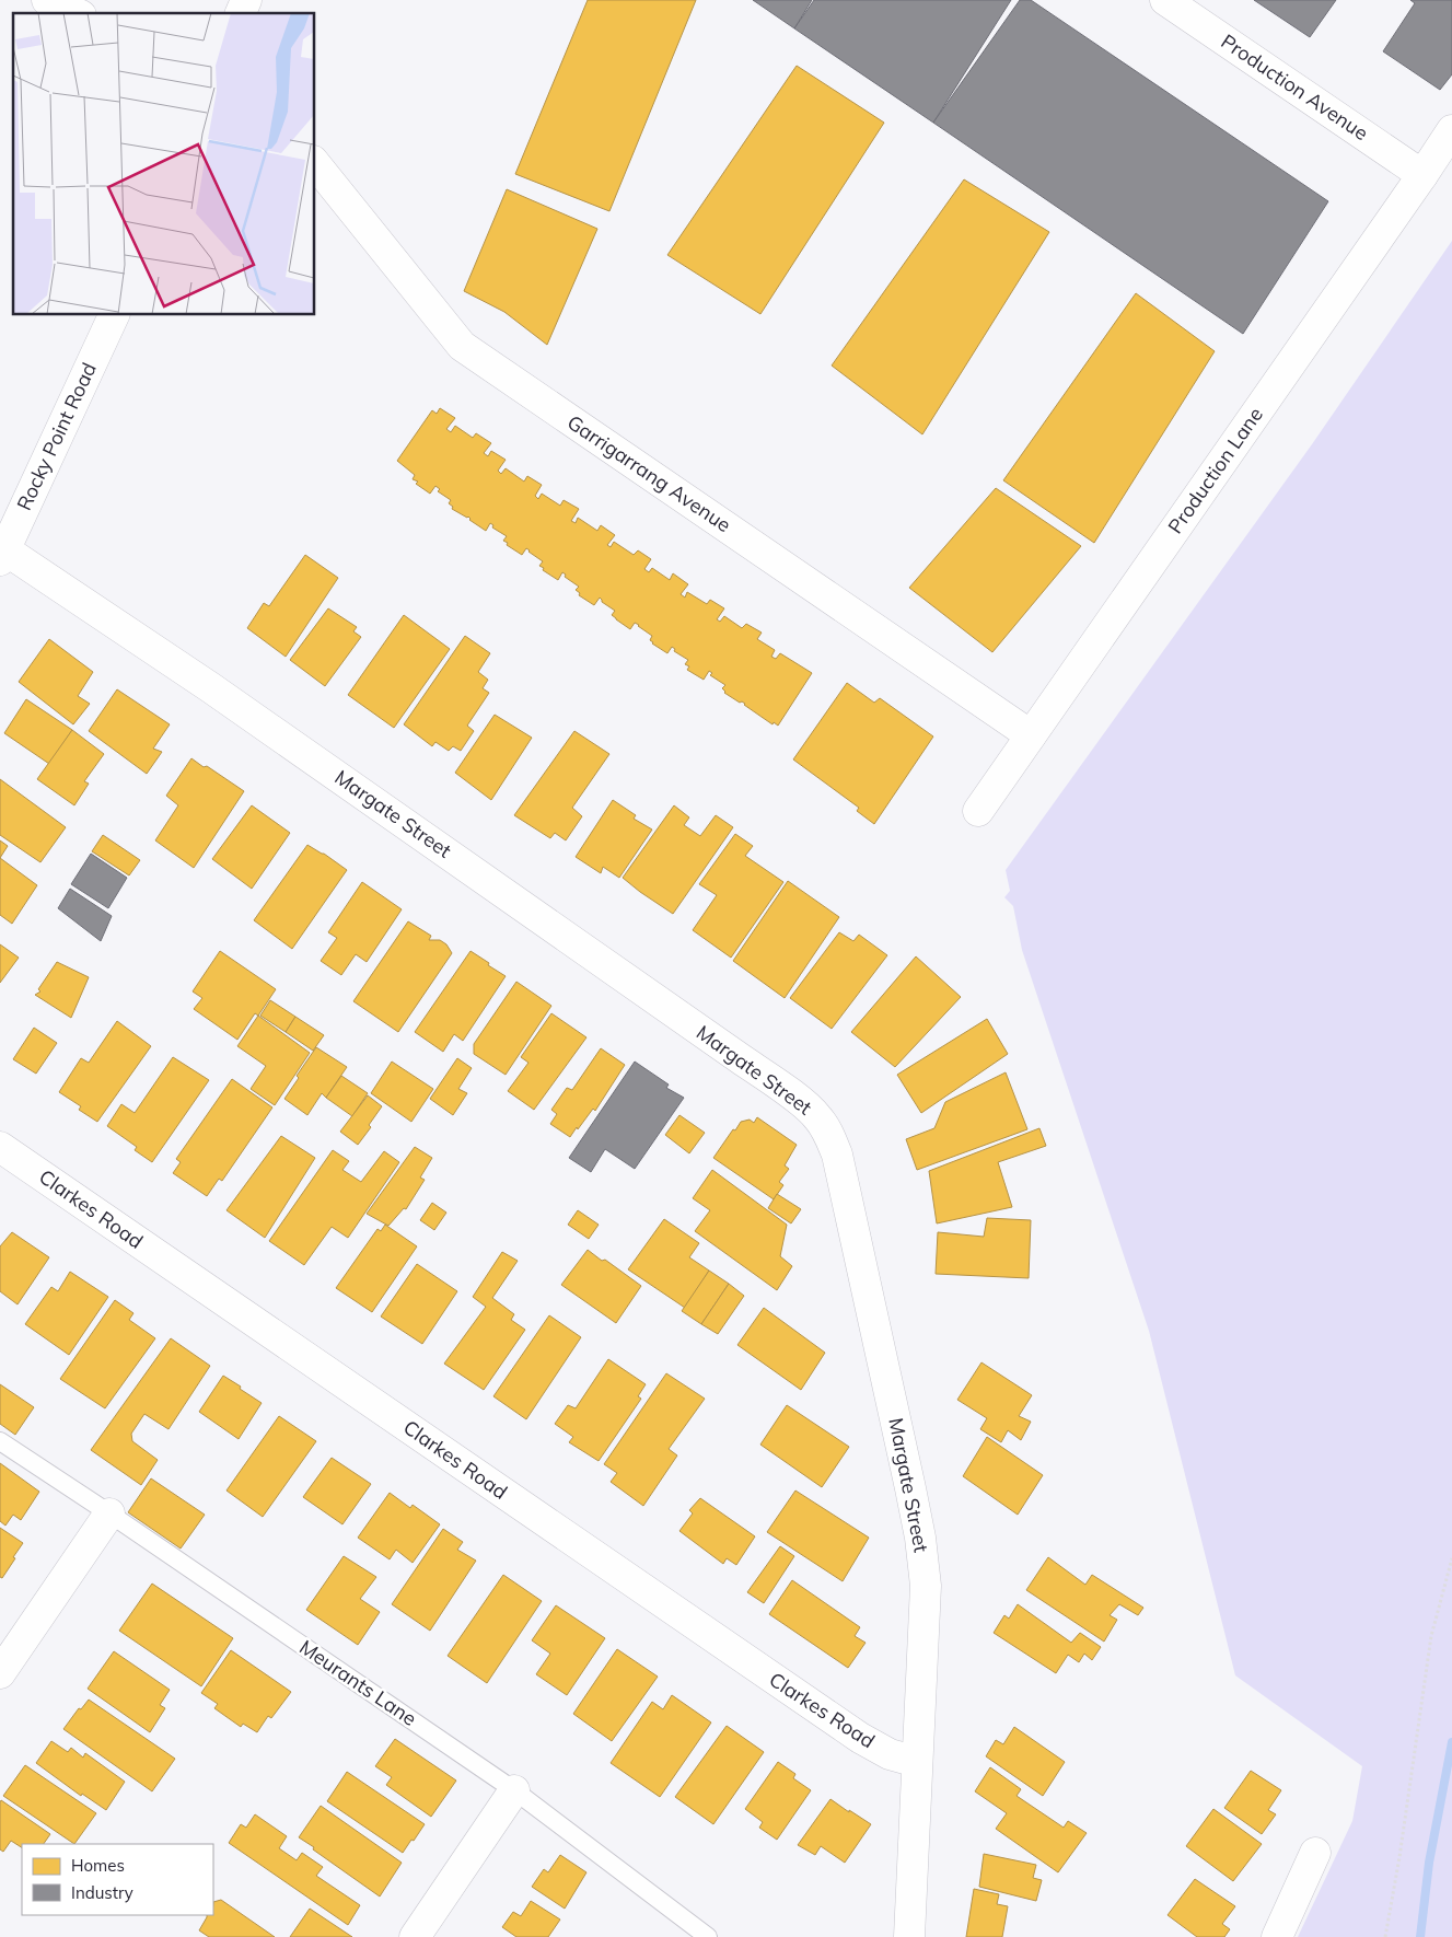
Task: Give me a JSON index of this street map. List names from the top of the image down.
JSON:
{
  "streets": {
    "street": [
      "Production Avenue",
      "Rocky Point Road",
      "Production Lane",
      "Garrigarrang Avenue",
      "Margate Street",
      "Clarkes Road"
    ],
    "lane": ["Meurants Lane"]
  },
  "crossings": [
    ["Production Avenue", "Production Lane"],
    ["Rocky Point Road", "Margate Street"],
    ["Production Lane", "Garrigarrang Avenue"],
    ["Margate Street", "Clarkes Road"]
  ],
  "legend": ["Homes", "Industry"]
}
